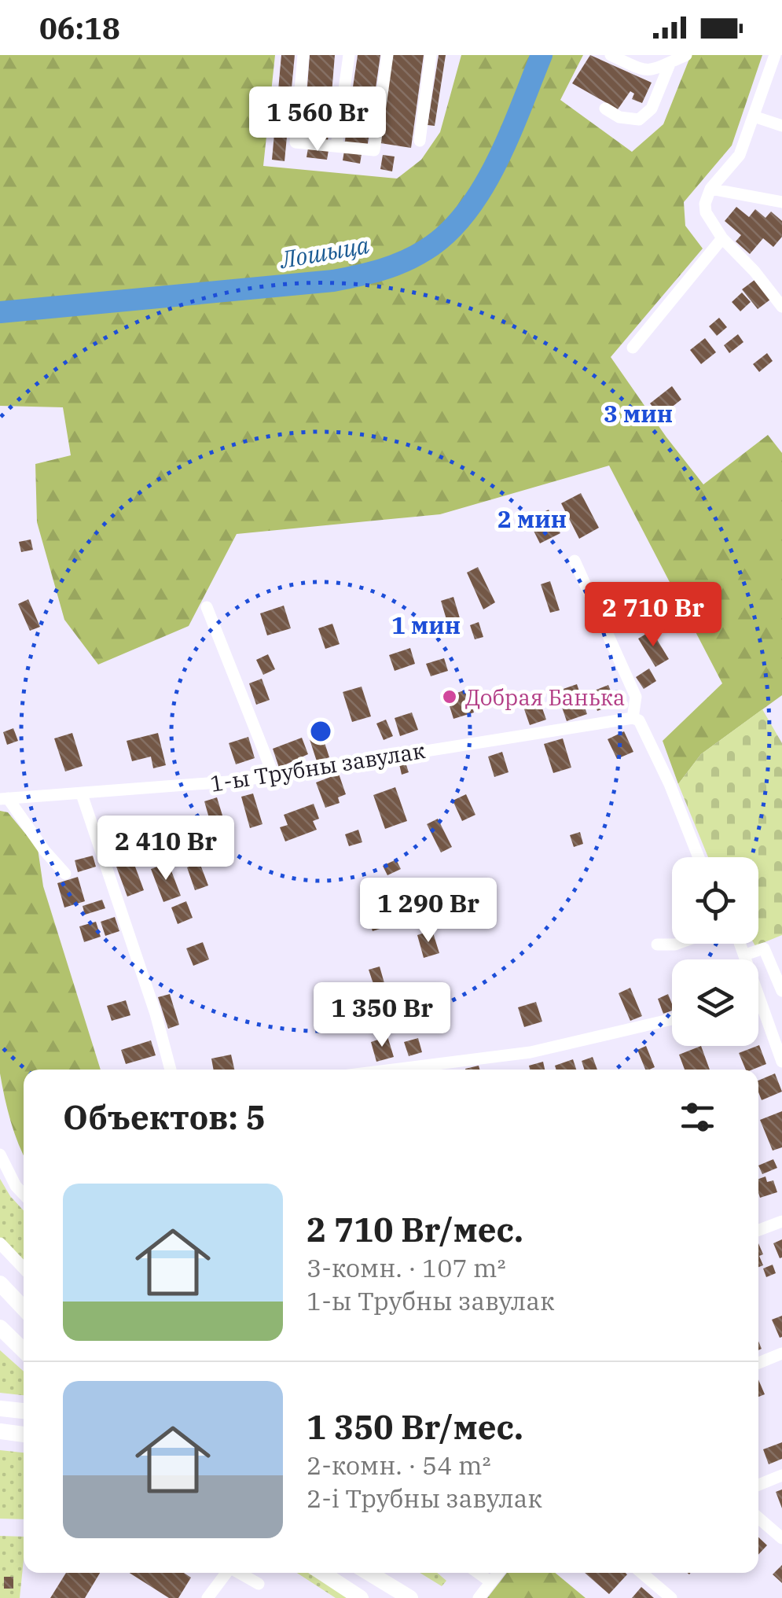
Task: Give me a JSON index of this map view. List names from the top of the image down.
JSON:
{
  "streets": {
    "street": ["1-ы Трубны завулак"]
  },
  "water": ["Лошыца"],
  "places": ["Добрая Банька"],
  "page": {
    "status": "06:18",
    "price": [
      "1 560 Br",
      "2 710 Br",
      "2 410 Br",
      "1 290 Br",
      "1 350 Br"
    ],
    "heading": "Объектов: 5",
    "list": [
      {
        "name": "2 710 Br/мес.",
        "note": "3-комн. · 107 m² · 1-ы Трубны завулак"
      },
      {
        "name": "1 350 Br/мес.",
        "note": "2-комн. · 54 m² · 2-і Трубны завулак"
      }
    ]
  },
  "rings": ["3 мин", "2 мин", "1 мин"]
}
